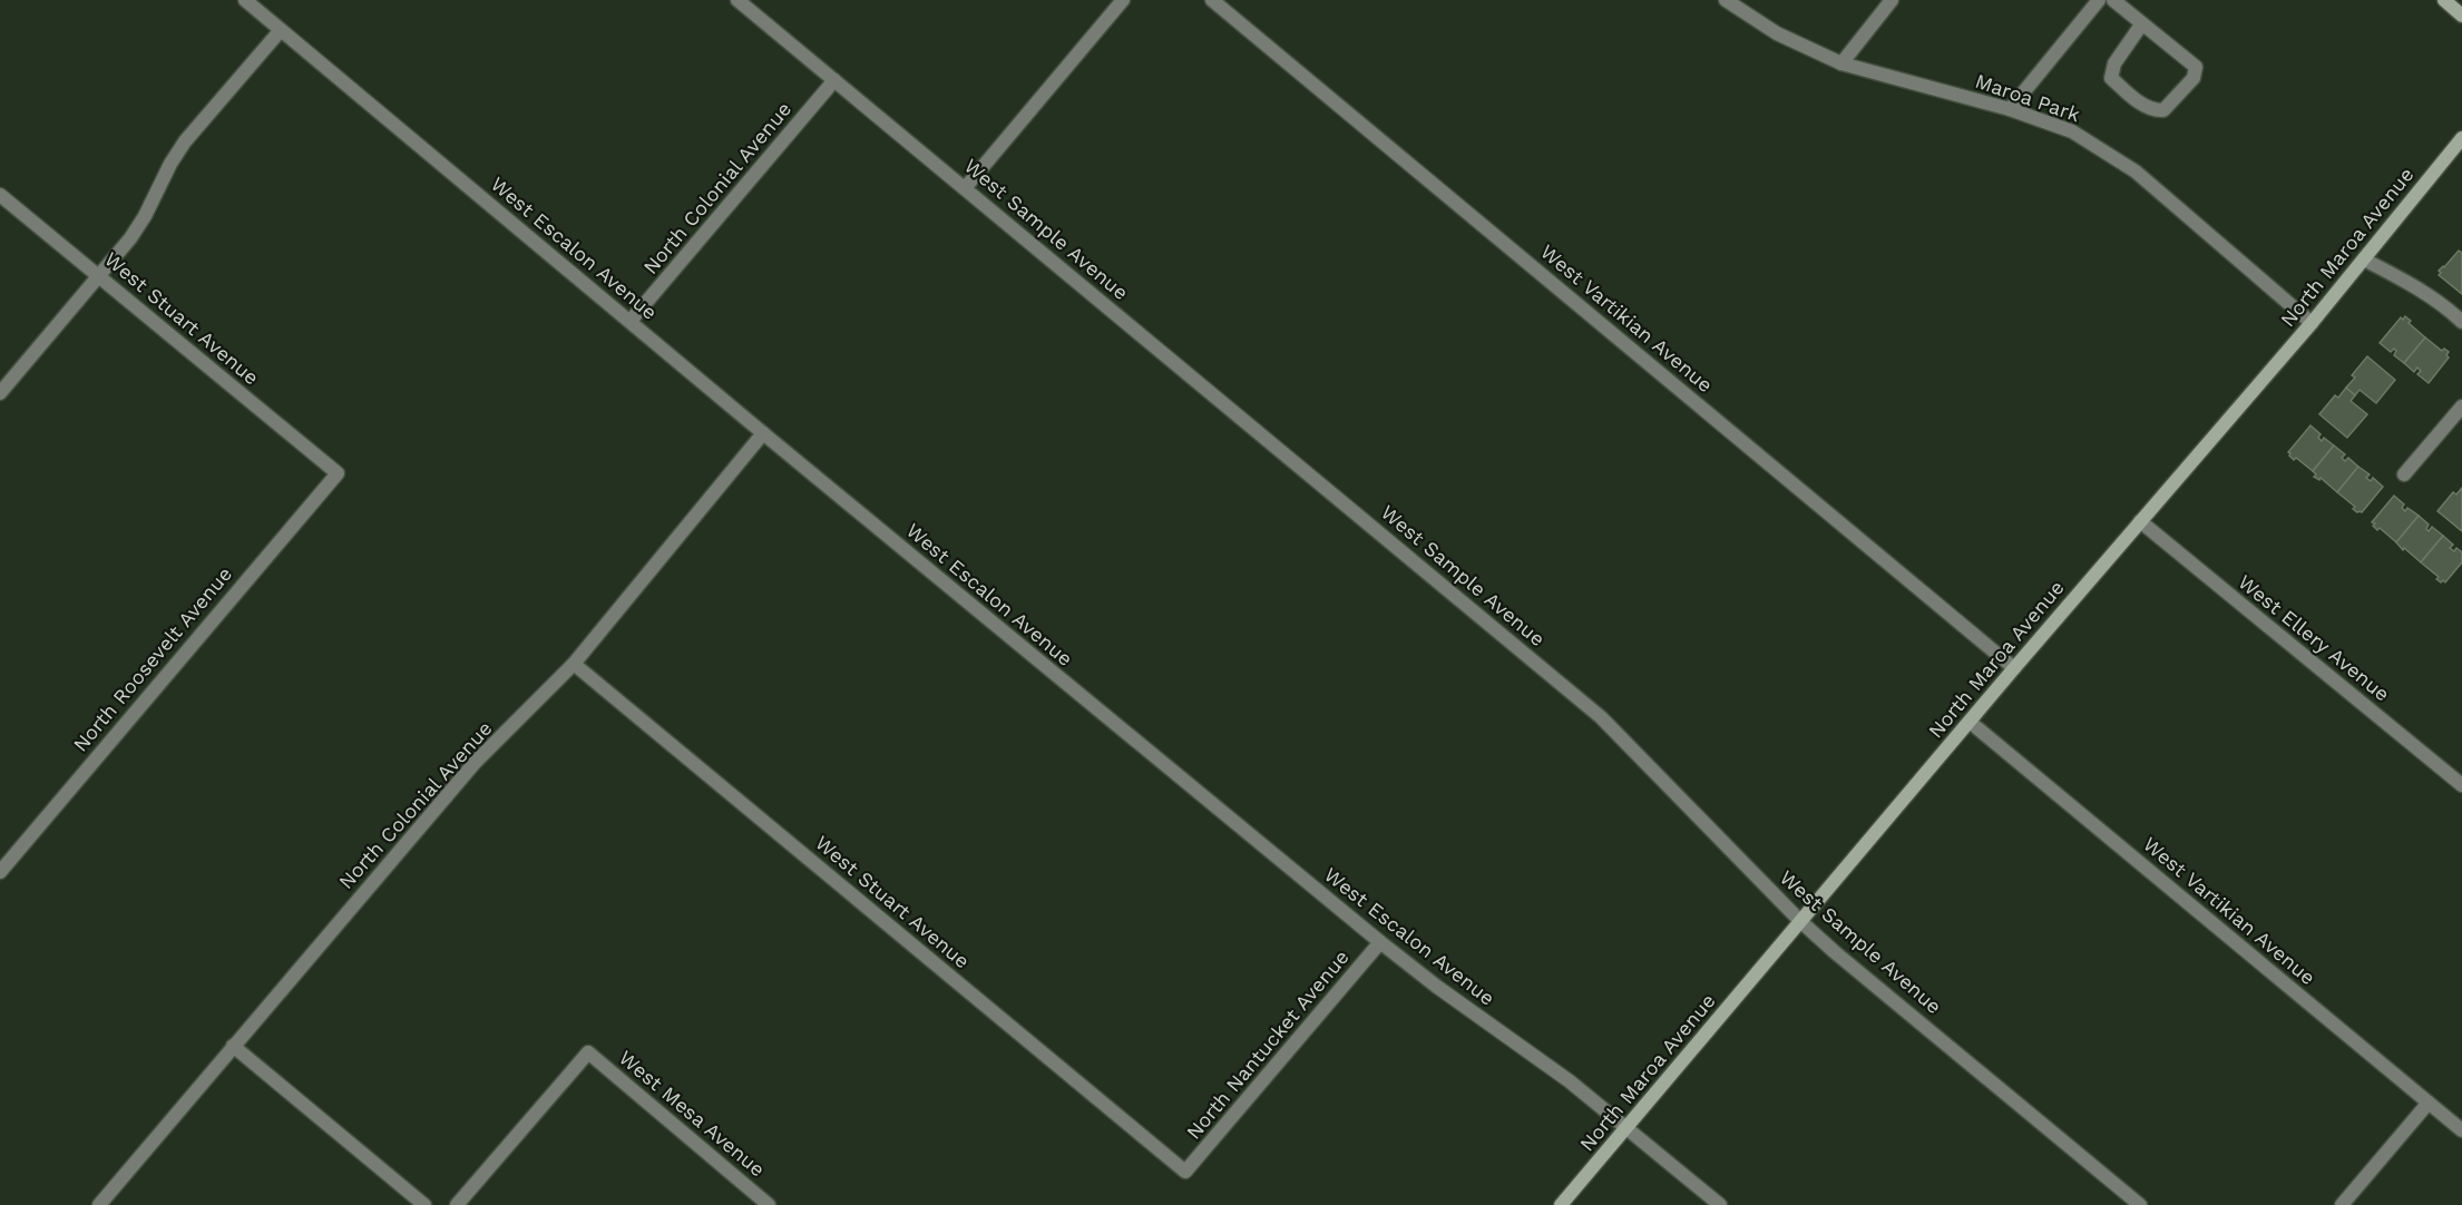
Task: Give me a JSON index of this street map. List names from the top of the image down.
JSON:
{
  "streets": {
    "main road": ["North Maroa Avenue"],
    "street": [
      "Maroa Park",
      "North Colonial Avenue",
      "West Sample Avenue",
      "West Escalon Avenue",
      "West Stuart Avenue",
      "West Vartikian Avenue",
      "West Ellery Avenue",
      "North Roosevelt Avenue",
      "North Nantucket Avenue",
      "West Mesa Avenue"
    ]
  },
  "crossings": [
    ["Maroa Park", "North Maroa Avenue"],
    ["North Colonial Avenue", "West Sample Avenue"],
    ["North Colonial Avenue", "West Escalon Avenue"],
    ["North Colonial Avenue", "West Stuart Avenue"],
    ["West Sample Avenue", "North Maroa Avenue"],
    ["North Maroa Avenue", "West Escalon Avenue"],
    ["North Maroa Avenue", "West Vartikian Avenue"],
    ["North Maroa Avenue", "West Ellery Avenue"],
    ["West Escalon Avenue", "North Nantucket Avenue"],
    ["West Stuart Avenue", "North Roosevelt Avenue"],
    ["West Stuart Avenue", "North Nantucket Avenue"]
  ]
}
